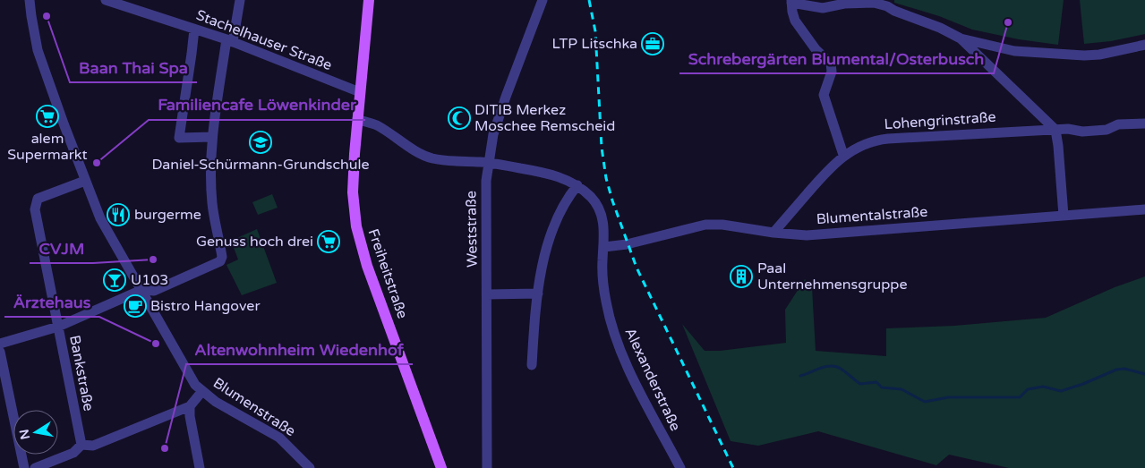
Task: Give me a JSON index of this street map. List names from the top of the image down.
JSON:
{
  "streets": {
    "main road": ["Freiheitstraße"],
    "street": [
      "Stachelhauser Straße",
      "Lohengrinstraße",
      "Blumentalstraße",
      "Weststraße",
      "Bankstraße",
      "Alexanderstraße",
      "Blumenstraße"
    ]
  },
  "crossings": [
    ["Stachelhauser Straße", "Freiheitstraße"],
    ["Lohengrinstraße", "Blumentalstraße"],
    ["Blumentalstraße", "Alexanderstraße"],
    ["Bankstraße", "Blumenstraße"]
  ],
  "places": {
    "other": [
      "Baan Thai Spa",
      "Schrebergärten Blumental/Osterbusch",
      "Familiencafe Löwenkinder",
      "CVJM",
      "Ärztehaus",
      "Altenwohnheim Wiedenhof"
    ],
    "office": ["LTP Litschka"],
    "supermarket": ["alem Supermarkt", "Genuss hoch drei"],
    "mosque": ["DITIB Merkez Moschee Remscheid"],
    "school or university": ["Daniel-Schürmann-Grundschule"],
    "restaurant": ["burgerme"],
    "building": ["Paal Unternehmensgruppe"],
    "bar": ["U103"],
    "cafe": ["Bistro Hangover"]
  },
  "north": "left"
}
